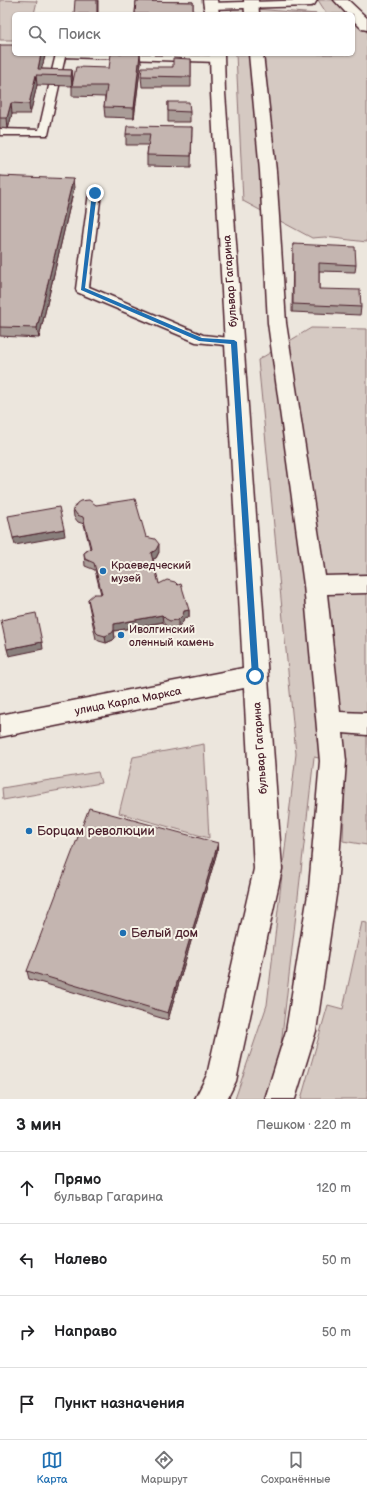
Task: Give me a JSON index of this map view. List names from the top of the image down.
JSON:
{
  "streets": {
    "street": ["бульвар Гагарина", "улица Карла Маркса"]
  },
  "crossings": [
    ["бульвар Гагарина", "улица Карла Маркса"]
  ],
  "places": [
    "Краеведческий музей",
    "Иволгинский оленный камень",
    "Борцам революции",
    "Белый дом"
  ],
  "page": {
    "search": "Поиск",
    "heading": ["3 мин", "Пешком · 220 m"],
    "list": [
      ["Прямо", "бульвар Гагарина", "120 m"],
      ["Налево", "50 m"],
      ["Направо", "50 m"],
      "Пункт назначения"
    ],
    "nav": ["Карта", "Маршрут", "Сохранённые"]
  }
}
